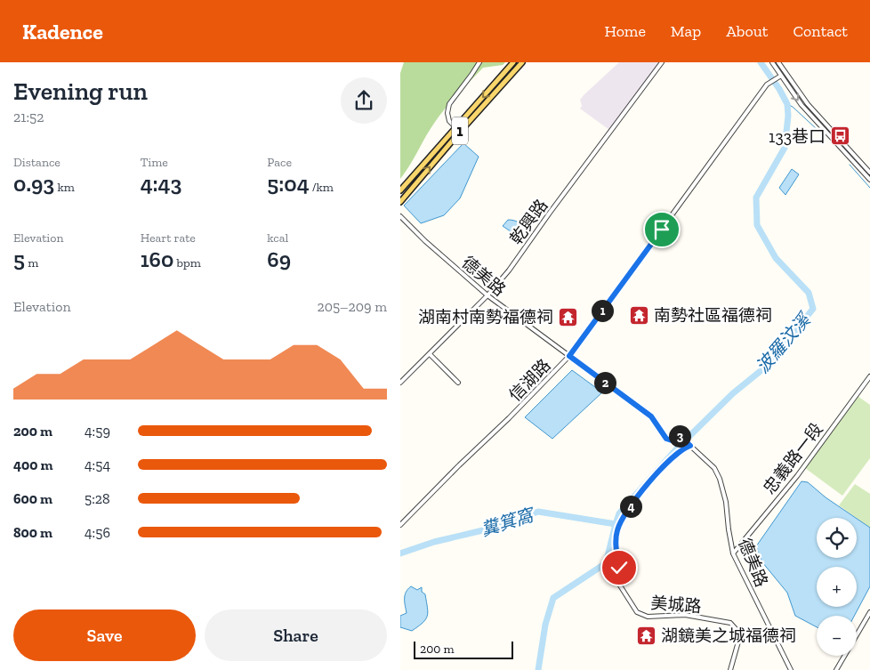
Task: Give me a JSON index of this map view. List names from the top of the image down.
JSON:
{
  "streets": {
    "main road": ["1"],
    "street": [
      "乾興路",
      "德美路",
      "信湖路",
      "忠義路一段",
      "美城路"
    ]
  },
  "crossings": [
    ["乾興路", "德美路"],
    ["德美路", "信湖路"],
    ["德美路", "忠義路一段"],
    ["德美路", "美城路"]
  ],
  "water": ["波羅汶溪", "糞箕窩"],
  "places": {
    "bus stop": ["133巷口"],
    "temple": ["南勢社區福德祠", "湖南村南勢福德祠", "湖鏡美之城福德祠"]
  },
  "scale_bar": "200 m",
  "page": {
    "header": "Kadence",
    "nav": [
      "Home",
      "Map",
      "About",
      "Contact"
    ],
    "heading": ["Evening run", "21:52"],
    "stats": [
      ["Distance", "0.93 km"],
      ["Time", "4:43"],
      ["Pace", "5:04 /km"],
      ["Elevation", "5 m"],
      ["Heart rate", "160 bpm"],
      ["kcal", "69"]
    ],
    "chart": ["Elevation", "205–209 m"],
    "pins": [
      "1",
      "2",
      "3",
      "4"
    ],
    "list": [
      {
        "name": "200 m",
        "note": "4:59"
      },
      {
        "name": "400 m",
        "note": "4:54"
      },
      {
        "name": "600 m",
        "note": "5:28"
      },
      {
        "name": "800 m",
        "note": "4:56"
      }
    ],
    "map_buttons": ["+", "−"],
    "buttons": ["Save", "Share"],
    "scale": "200 m"
  }
}
